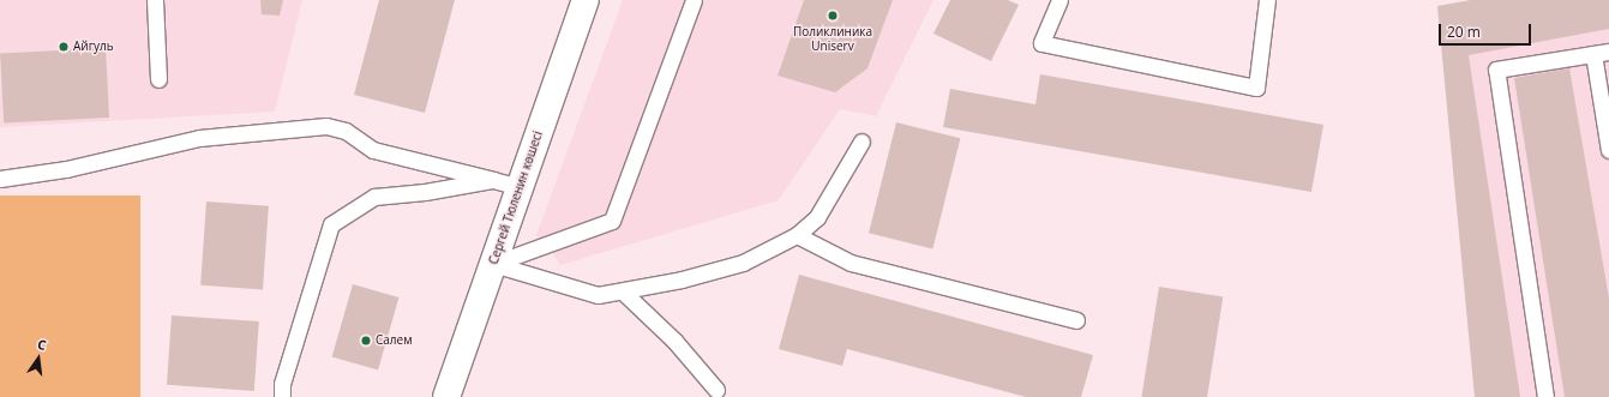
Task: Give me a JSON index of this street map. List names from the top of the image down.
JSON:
{
  "streets": {
    "main road": ["Сергей Тюленин көшесі"]
  },
  "places": ["Поликлиника Uniserv", "Айгуль", "Салем"],
  "scale_bar": "20 m",
  "north": "top"
}
